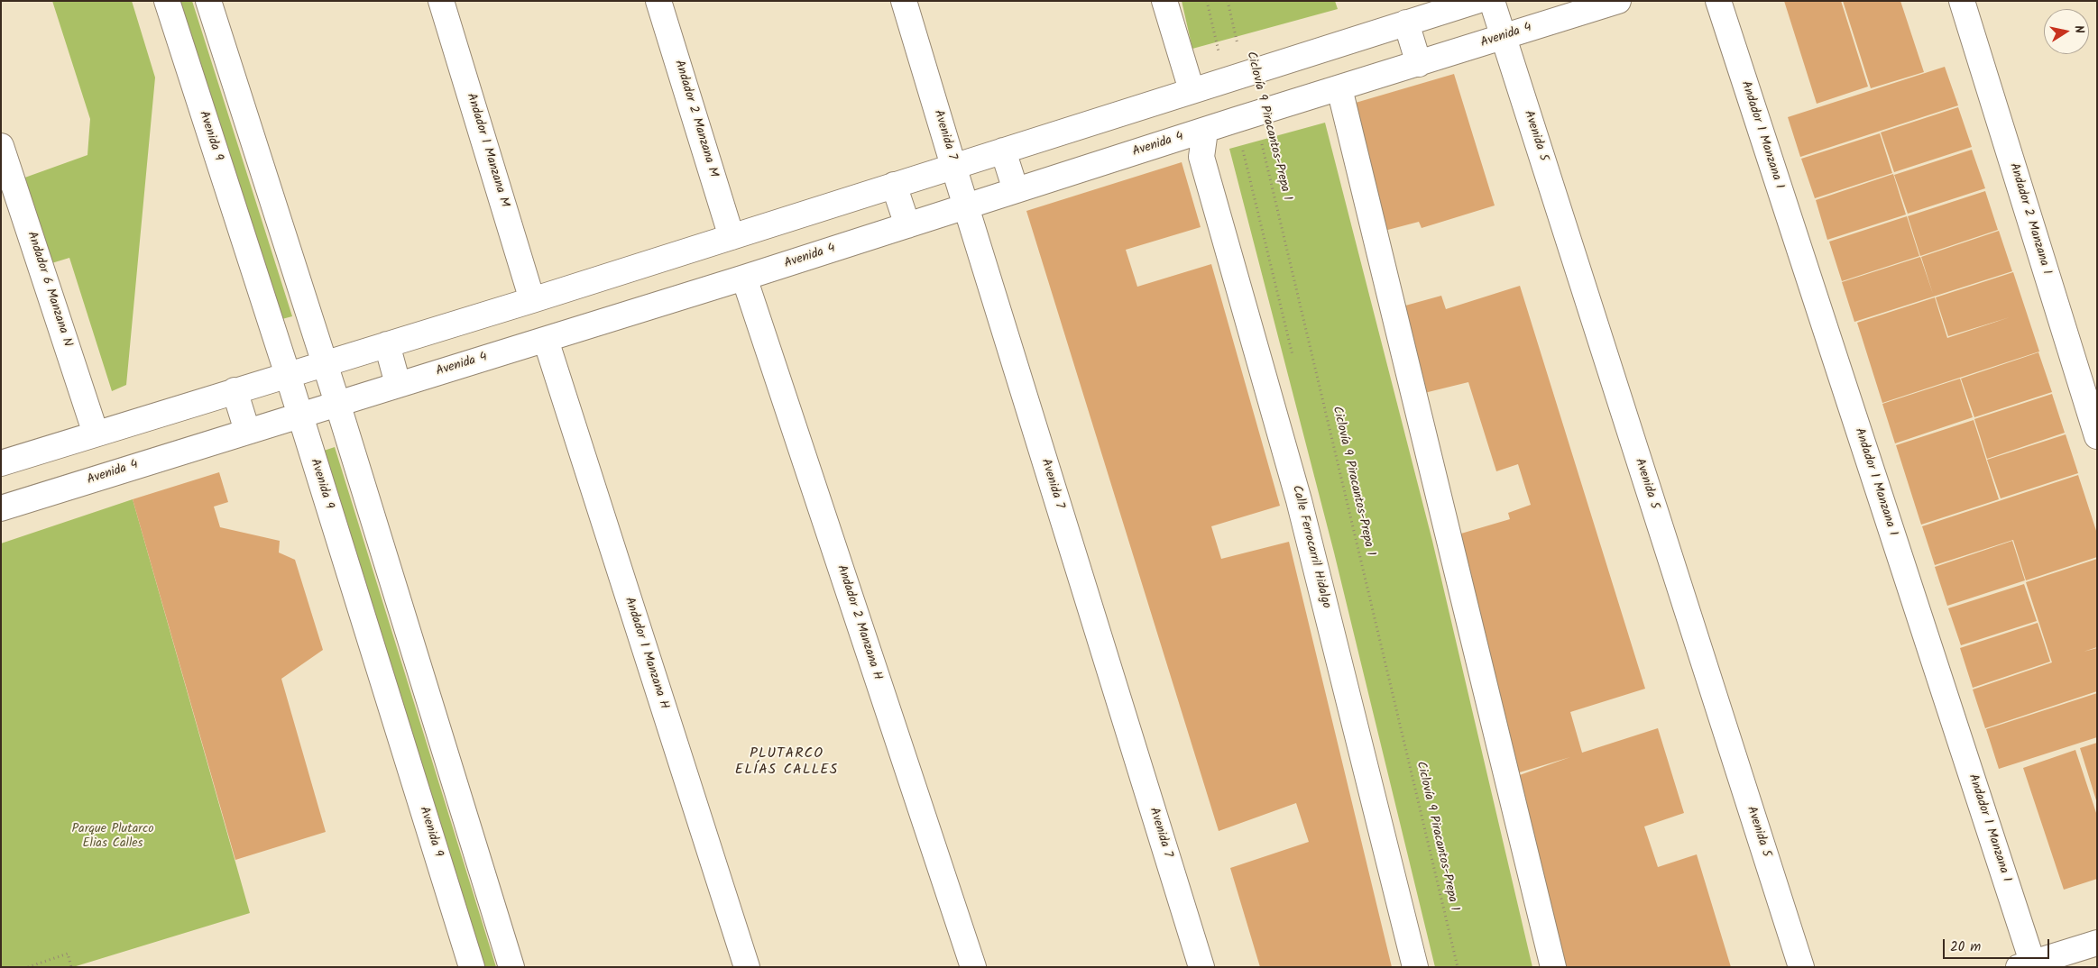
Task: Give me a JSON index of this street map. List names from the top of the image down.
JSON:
{
  "streets": {
    "street": [
      "Avenida 4",
      "Andador 2 Manzana M",
      "Avenida 7",
      "Andador 1 Manzana I",
      "Avenida 9",
      "Avenida 5",
      "Andador 1 Manzana M",
      "Andador 2 Manzana I",
      "Andador 6 Manzana N",
      "Calle Ferrocarril Hidalgo",
      "Andador 2 Manzana H",
      "Andador 1 Manzana H"
    ],
    "path": ["Ciclovía 9 Piracantos-Prepa 1"]
  },
  "crossings": [
    ["Avenida 4", "Ciclovía 9 Piracantos-Prepa 1"],
    ["Avenida 4", "Avenida 7"],
    ["Avenida 4", "Avenida 9"],
    ["Avenida 4", "Avenida 5"],
    ["Avenida 4", "Calle Ferrocarril Hidalgo"],
    ["Avenida 4", "Andador 2 Manzana H"],
    ["Avenida 4", "Andador 1 Manzana H"]
  ],
  "districts": ["PLUTARCO ELÍAS CALLES"],
  "parks": ["Parque Plutarco Elias Calles"],
  "scale_bar": "20 m",
  "north": "right"
}
